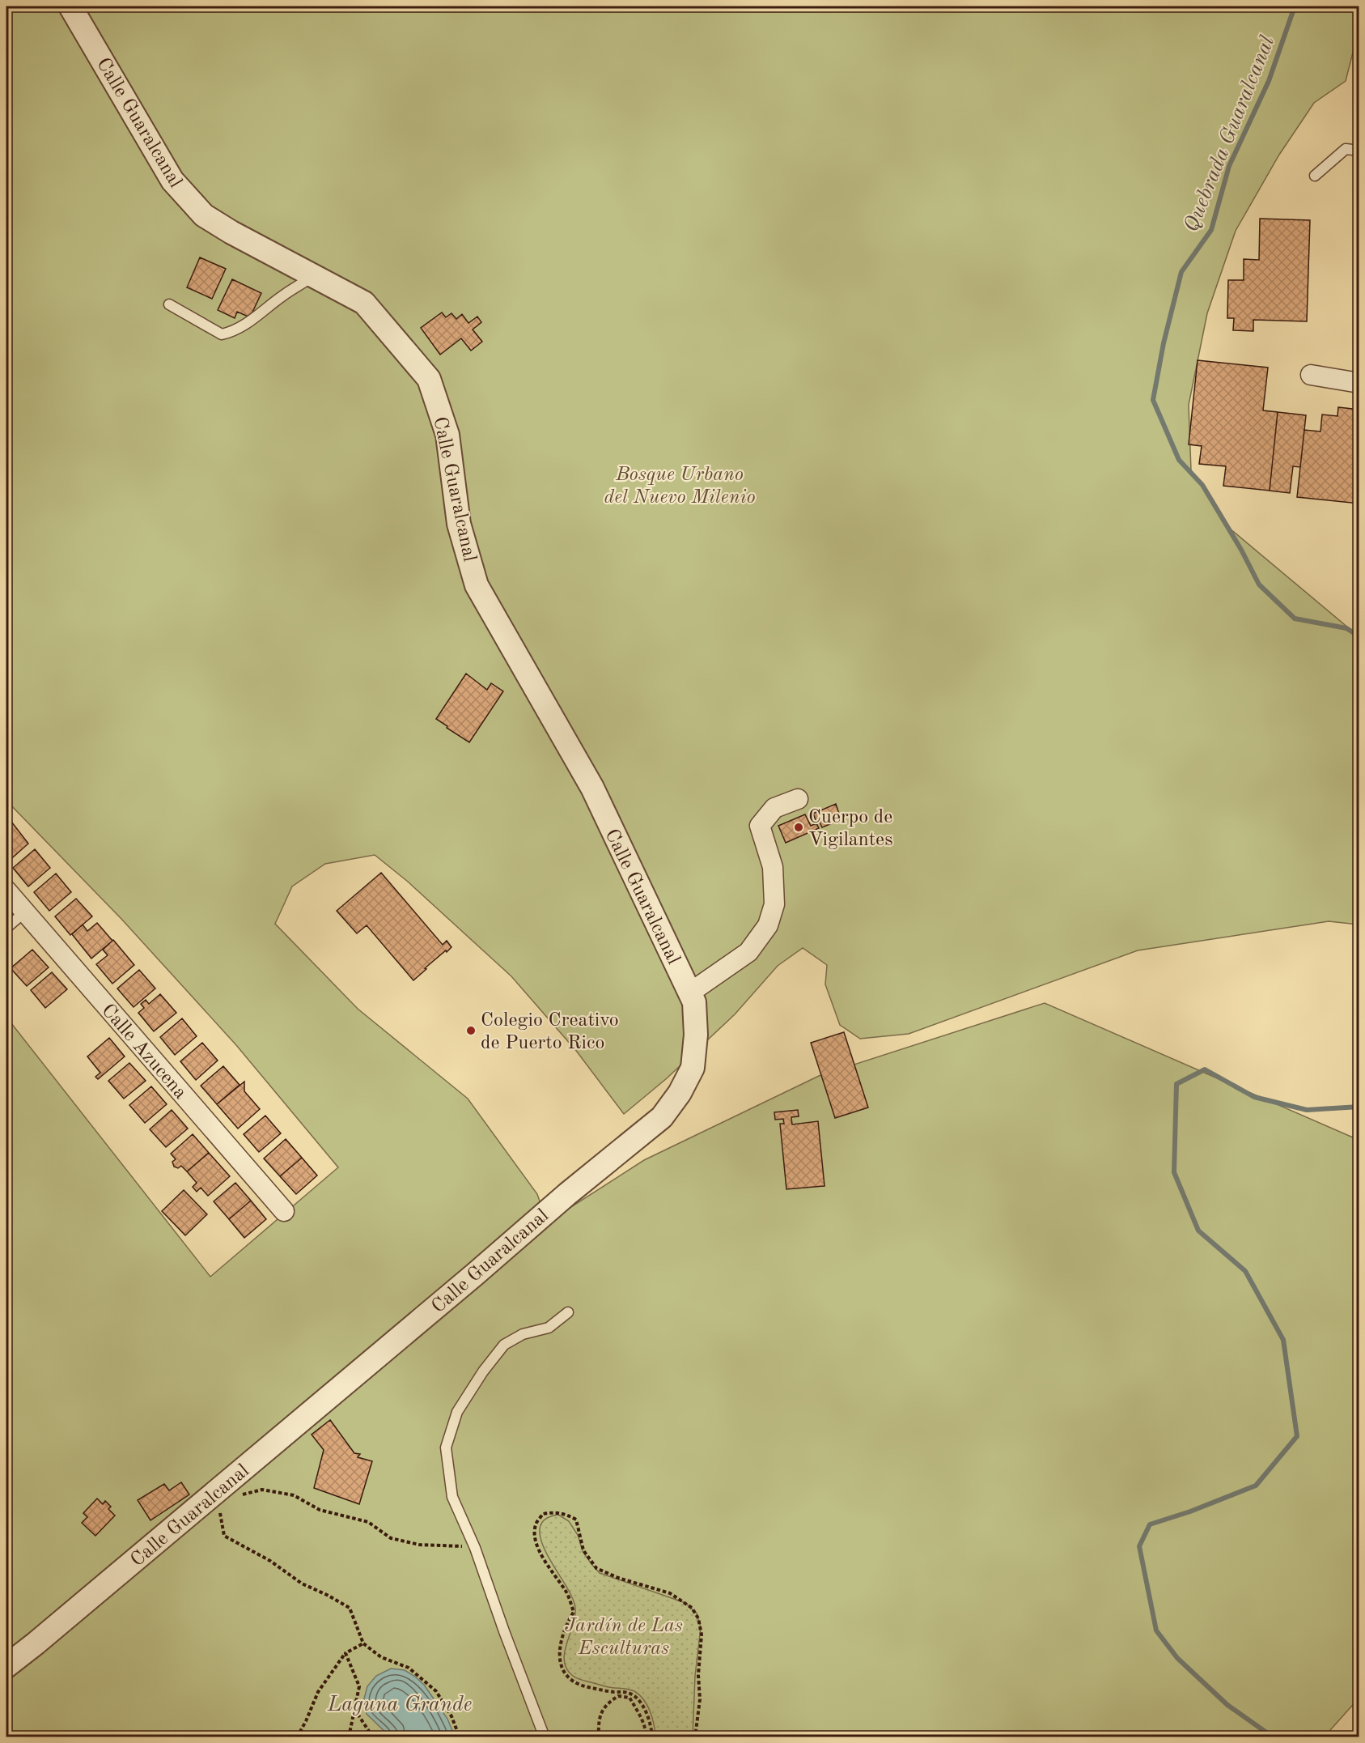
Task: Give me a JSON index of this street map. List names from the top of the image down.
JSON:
{
  "streets": {
    "street": ["Calle Guaralcanal", "Calle Azucena"]
  },
  "water": ["Quebrada Guaralcanal", "Laguna Grande"],
  "parks": ["Bosque Urbano del Nuevo Milenio", "Jardín de Las Esculturas"],
  "places": ["Cuerpo de Vigilantes", "Colegio Creativo de Puerto Rico"]
}
